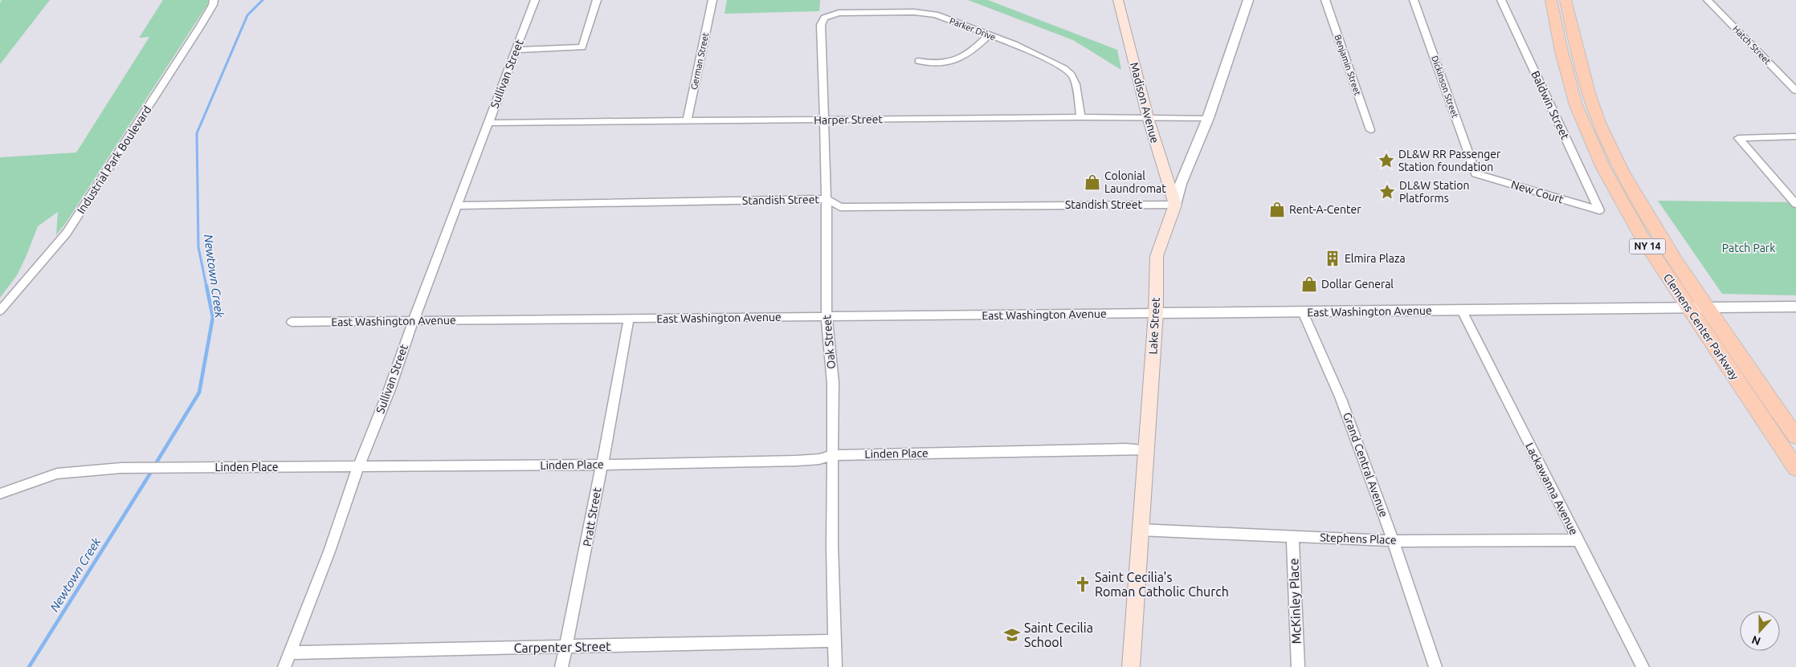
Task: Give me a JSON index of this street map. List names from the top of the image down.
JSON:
{
  "streets": {
    "main road": [
      "Madison Avenue",
      "NY 14",
      "Lake Street",
      "Clemens Center Parkway"
    ],
    "street": [
      "Parker Drive",
      "Hatch Street",
      "German Street",
      "Benjamin Street",
      "Sullivan Street",
      "Dickinson Street",
      "Baldwin Street",
      "Harper Street",
      "Industrial Park Boulevard",
      "New Court",
      "Standish Street",
      "East Washington Avenue",
      "Oak Street",
      "Linden Place",
      "Grand Central Avenue",
      "Lackawanna Avenue",
      "Pratt Street",
      "Stephens Place",
      "McKinley Place",
      "Carpenter Street"
    ]
  },
  "crossings": [
    ["Parker Drive", "Harper Street"],
    ["Parker Drive", "Oak Street"],
    ["German Street", "Harper Street"],
    ["Sullivan Street", "Harper Street"],
    ["Sullivan Street", "Standish Street"],
    ["Sullivan Street", "East Washington Avenue"],
    ["Sullivan Street", "Linden Place"],
    ["Sullivan Street", "Carpenter Street"],
    ["Dickinson Street", "New Court"],
    ["Madison Avenue", "Harper Street"],
    ["Madison Avenue", "Standish Street"],
    ["Madison Avenue", "Lake Street"],
    ["Baldwin Street", "New Court"],
    ["Harper Street", "Lake Street"],
    ["Harper Street", "Oak Street"],
    ["Standish Street", "Lake Street"],
    ["Standish Street", "Oak Street"],
    ["East Washington Avenue", "Lake Street"],
    ["East Washington Avenue", "Clemens Center Parkway"],
    ["East Washington Avenue", "Oak Street"],
    ["East Washington Avenue", "Grand Central Avenue"],
    ["East Washington Avenue", "Lackawanna Avenue"],
    ["East Washington Avenue", "Pratt Street"],
    ["Lake Street", "Linden Place"],
    ["Lake Street", "Stephens Place"],
    ["Oak Street", "Linden Place"],
    ["Oak Street", "Carpenter Street"],
    ["Linden Place", "Pratt Street"],
    ["Grand Central Avenue", "Stephens Place"],
    ["Lackawanna Avenue", "Stephens Place"],
    ["Pratt Street", "Carpenter Street"],
    ["Stephens Place", "McKinley Place"]
  ],
  "water": ["Newtown Creek"],
  "parks": ["Patch Park"],
  "places": {
    "place": ["DL&W RR Passenger Station foundation", "DL&W Station Platforms"],
    "shop": ["Colonial Laundromat", "Rent-A-Center", "Dollar General"],
    "building": ["Elmira Plaza"],
    "church": ["Saint Cecilia's Roman Catholic Church"],
    "school or university": ["Saint Cecilia School"]
  },
  "north": "bottom"
}
